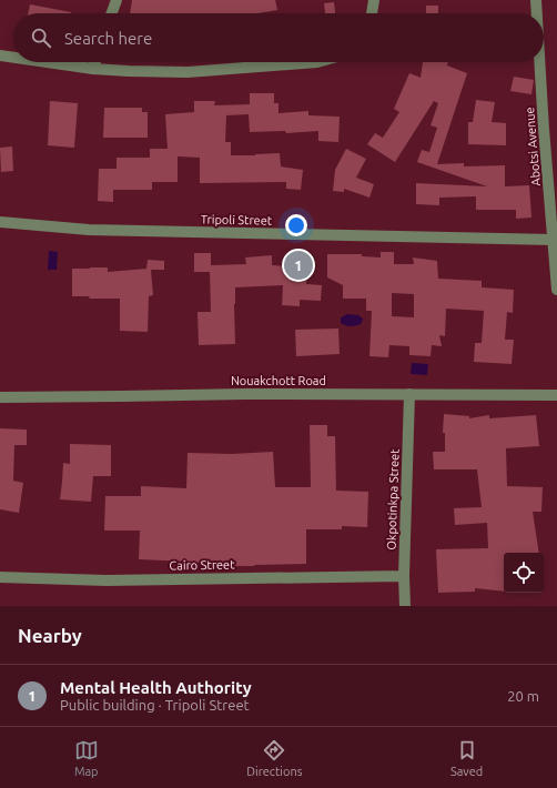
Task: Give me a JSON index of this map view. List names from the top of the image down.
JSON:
{
  "streets": {
    "street": [
      "Abotsi Avenue",
      "Tripoli Street",
      "Nouakchott Road",
      "Okpotinkpa Street",
      "Cairo Street"
    ]
  },
  "crossings": [
    ["Abotsi Avenue", "Tripoli Street"],
    ["Nouakchott Road", "Okpotinkpa Street"],
    ["Okpotinkpa Street", "Cairo Street"]
  ],
  "page": {
    "search": "Search here",
    "pins": "1",
    "heading": "Nearby",
    "list": [
      {
        "mark": "1",
        "name": "Mental Health Authority",
        "note": "Public building · Tripoli Street",
        "value": "20 m"
      }
    ],
    "nav": ["Map", "Directions", "Saved"]
  }
}
